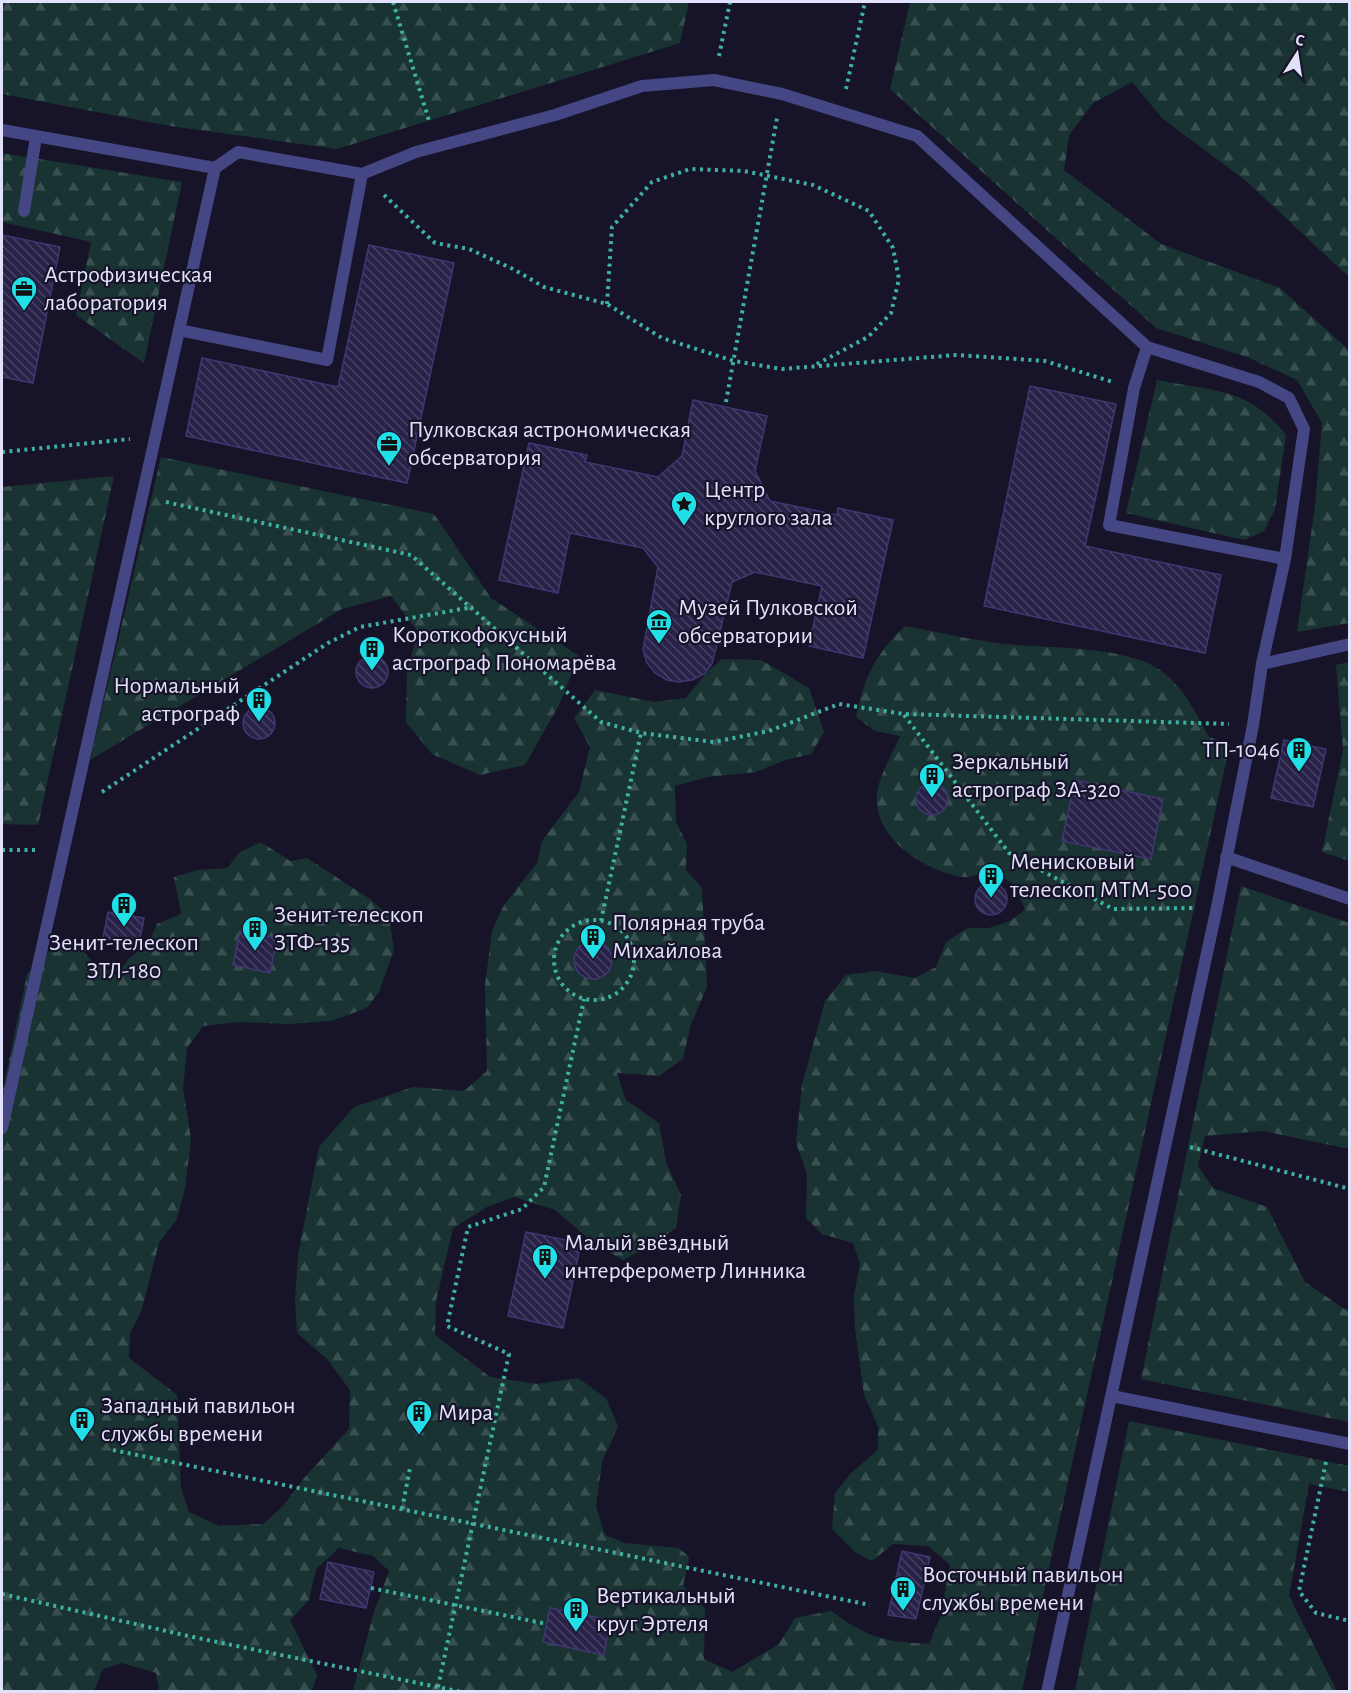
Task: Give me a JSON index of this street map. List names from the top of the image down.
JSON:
{
  "places": {
    "office": ["Астрофизическая лаборатория", "Пулковская астрономическая обсерватория"],
    "place": ["Центр круглого зала"],
    "museum": ["Музей Пулковской обсерватории"],
    "building": [
      "Короткофокусный астрограф Пономарёва",
      "Нормальный астрограф",
      "ТП-1046",
      "Зеркальный астрограф ЗА-320",
      "Менисковый телескоп МТМ-500",
      "Зенит-телескоп ЗТЛ-180",
      "Зенит-телескоп ЗТФ-135",
      "Полярная труба Михайлова",
      "Малый звёздный интерферометр Линника",
      "Мира",
      "Западный павильон службы времени",
      "Восточный павильон службы времени",
      "Вертикальный круг Эртеля"
    ]
  },
  "north": "top"
}
